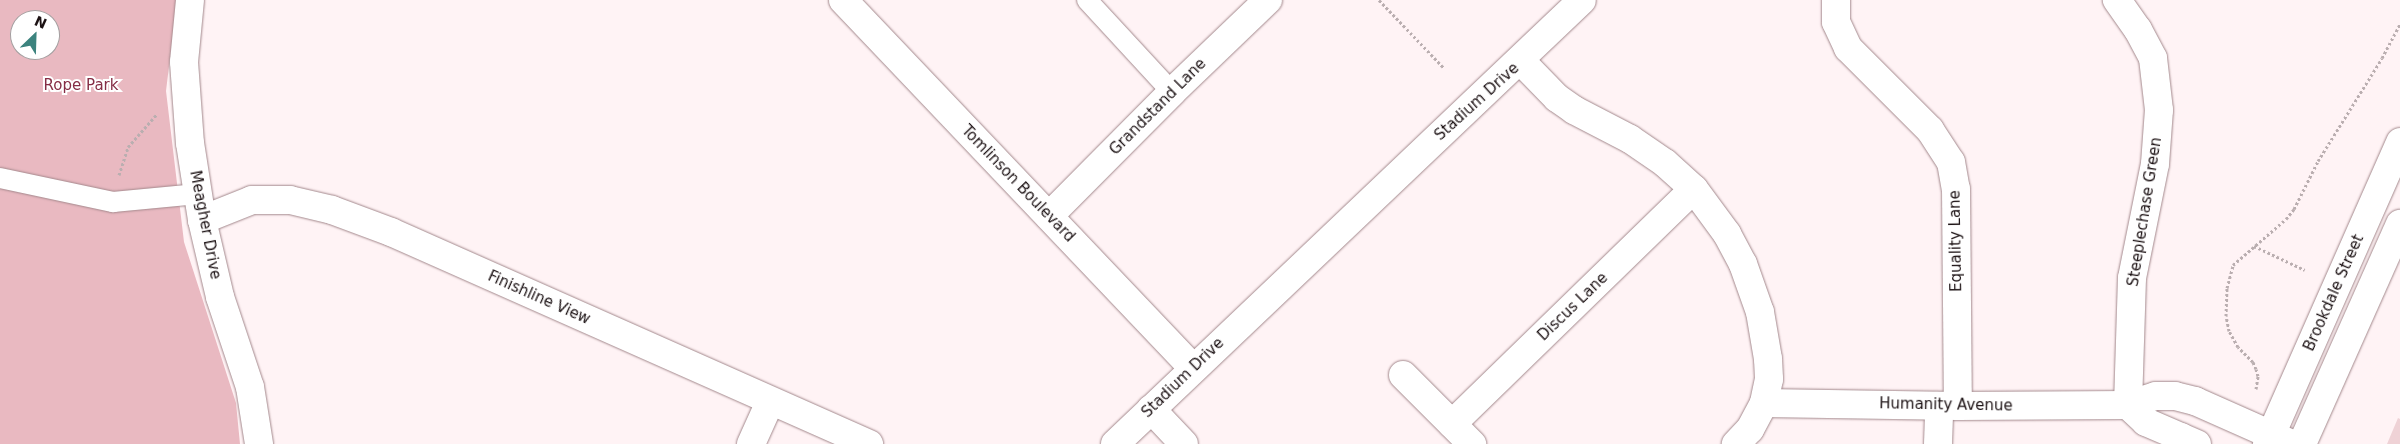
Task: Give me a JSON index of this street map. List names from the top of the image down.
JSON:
{
  "streets": {
    "street": [
      "Stadium Drive",
      "Grandstand Lane",
      "Tomlinson Boulevard",
      "Steeplechase Green",
      "Meagher Drive",
      "Equality Lane",
      "Brookdale Street",
      "Finishline View",
      "Discus Lane",
      "Humanity Avenue"
    ]
  },
  "crossings": [
    ["Stadium Drive", "Tomlinson Boulevard"],
    ["Stadium Drive", "Discus Lane"],
    ["Stadium Drive", "Humanity Avenue"],
    ["Grandstand Lane", "Tomlinson Boulevard"],
    ["Steeplechase Green", "Humanity Avenue"],
    ["Meagher Drive", "Finishline View"],
    ["Equality Lane", "Humanity Avenue"],
    ["Brookdale Street", "Humanity Avenue"]
  ],
  "parks": ["Rope Park"],
  "north": "top right"
}
